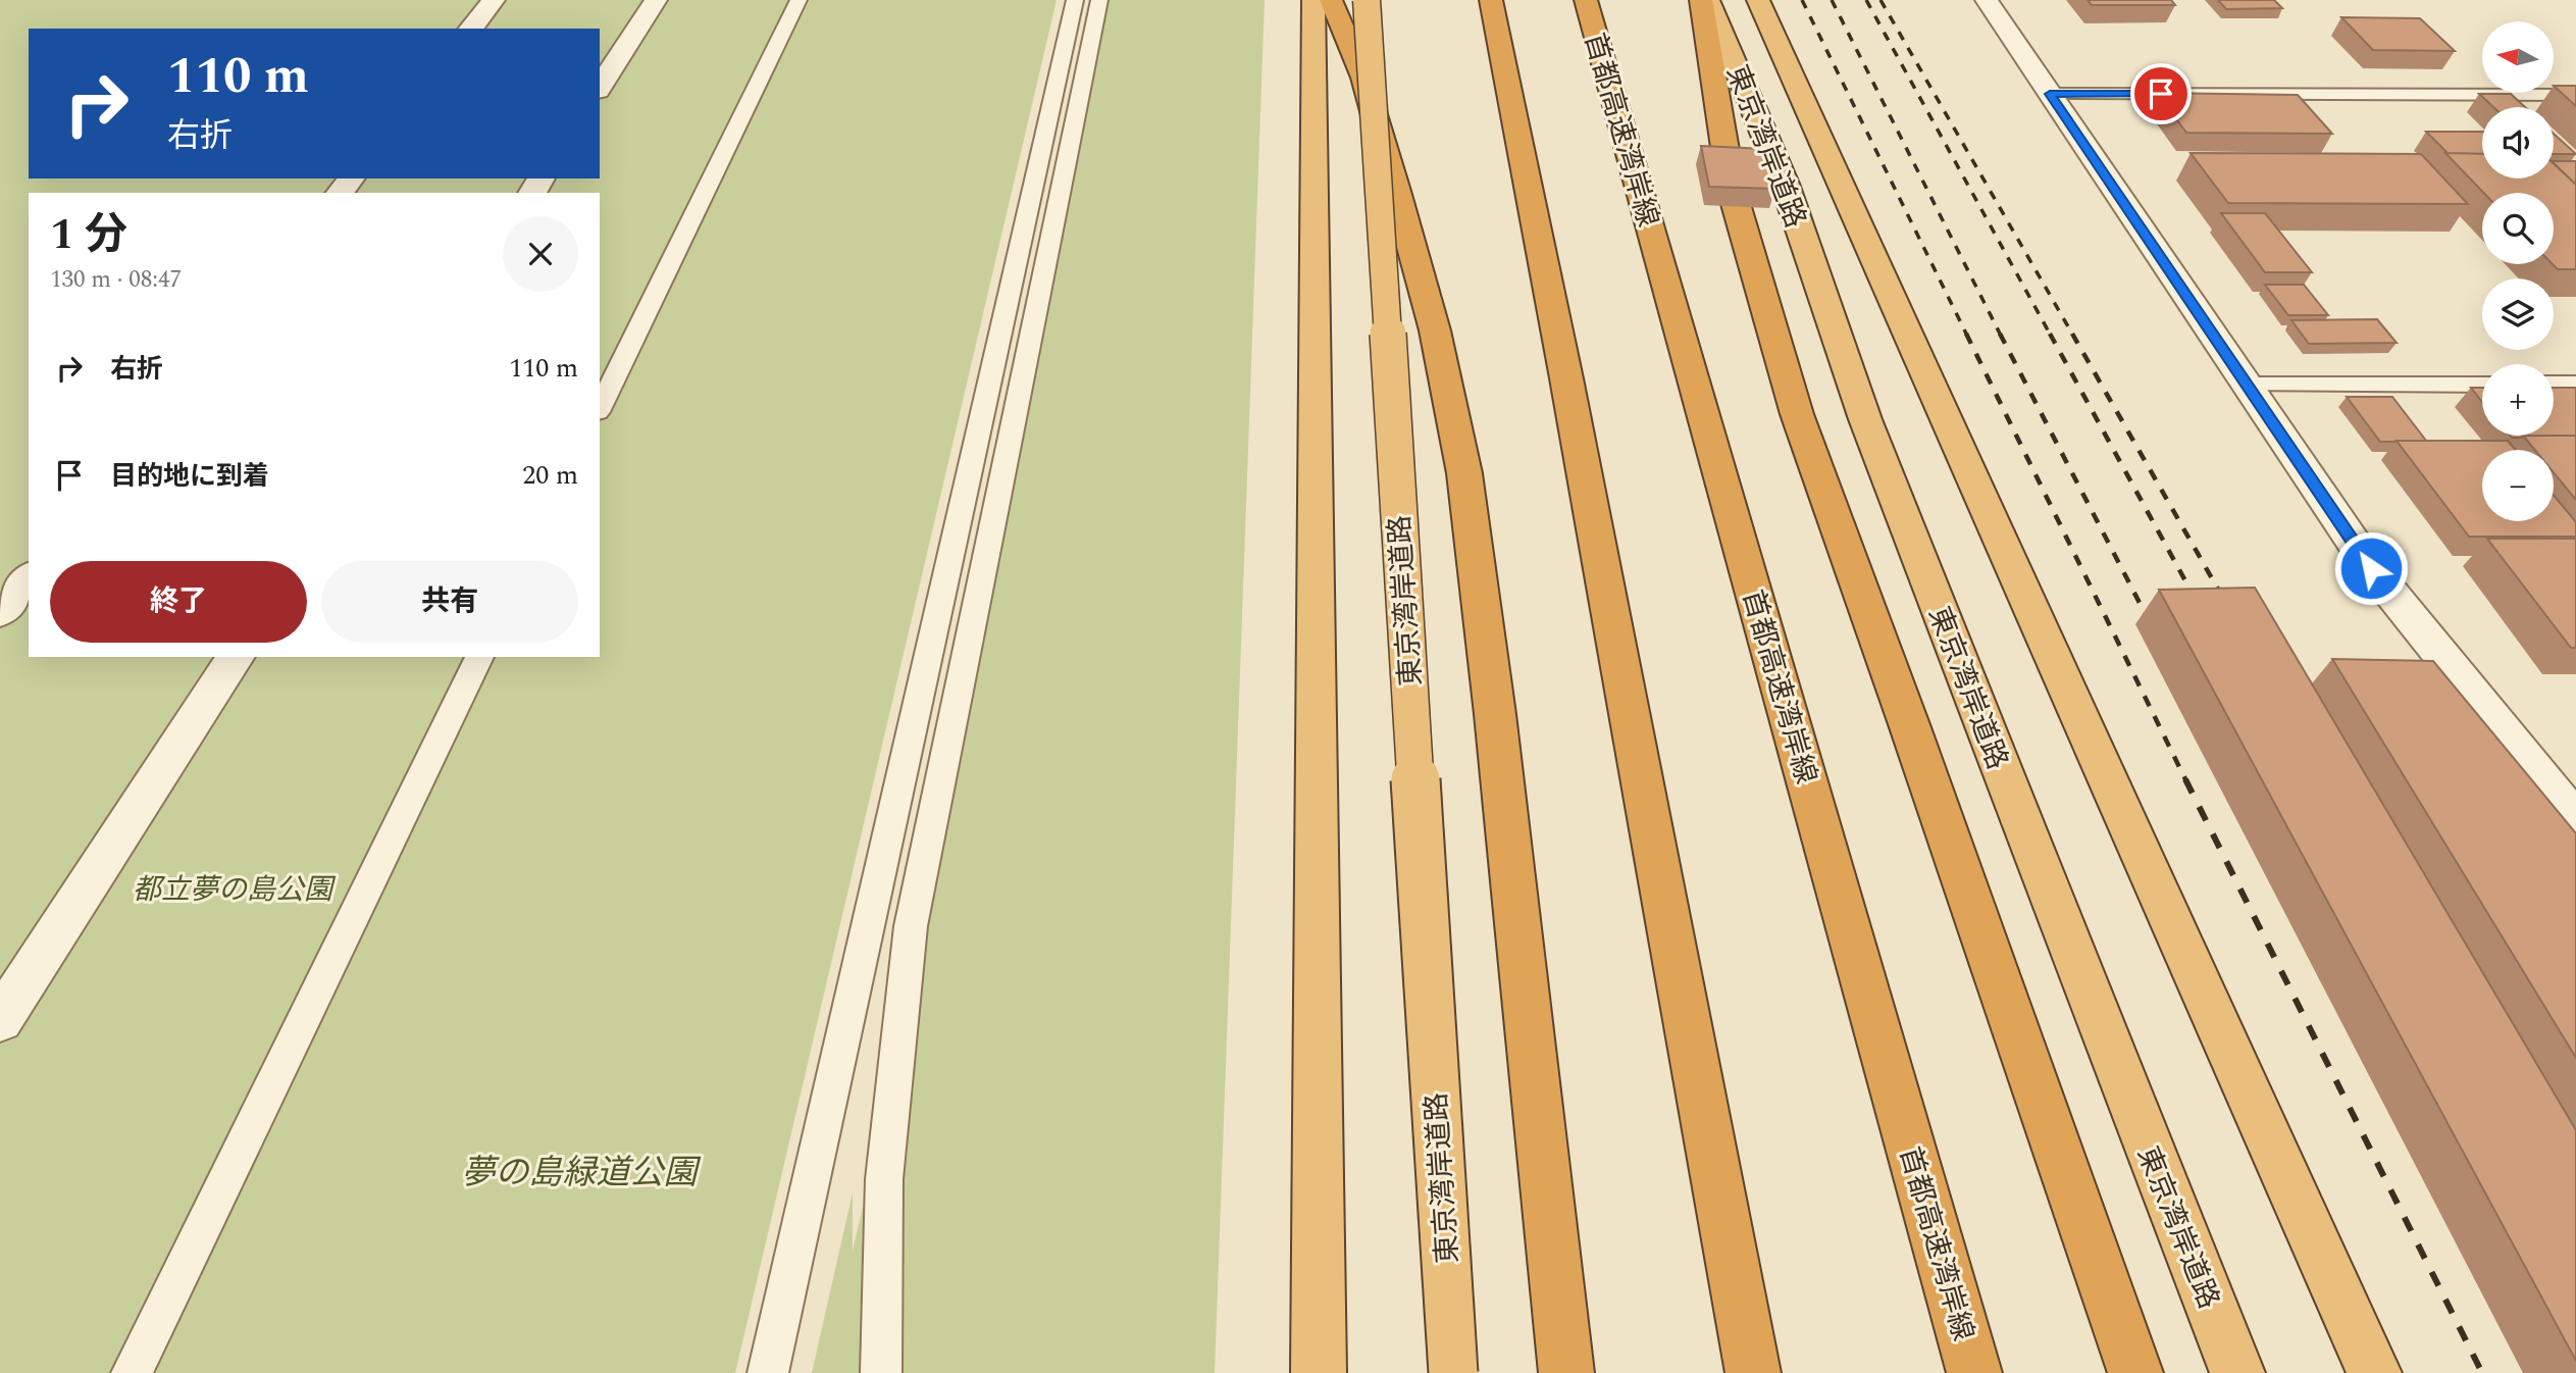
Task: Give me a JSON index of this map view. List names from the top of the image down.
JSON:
{
  "streets": {
    "highway": ["首都高速湾岸線", "東京湾岸道路"]
  },
  "parks": ["都立夢の島公園", "夢の島緑道公園"],
  "north": "left",
  "page": {
    "map_buttons": ["+", "−"],
    "turn": ["110 m", "右折"],
    "heading": ["1 分", "130 m · 08:47"],
    "list": [
      {
        "name": "右折",
        "value": "110 m"
      },
      {
        "name": "目的地に到着",
        "value": "20 m"
      }
    ],
    "buttons": ["終了", "共有"]
  }
}
